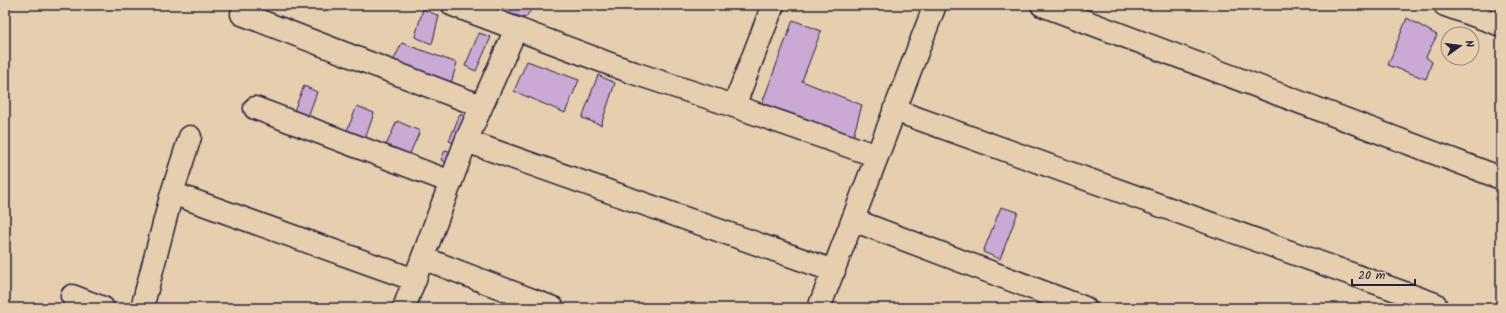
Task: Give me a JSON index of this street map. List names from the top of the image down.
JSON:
{
  "scale_bar": "20 m",
  "north": "right"
}
